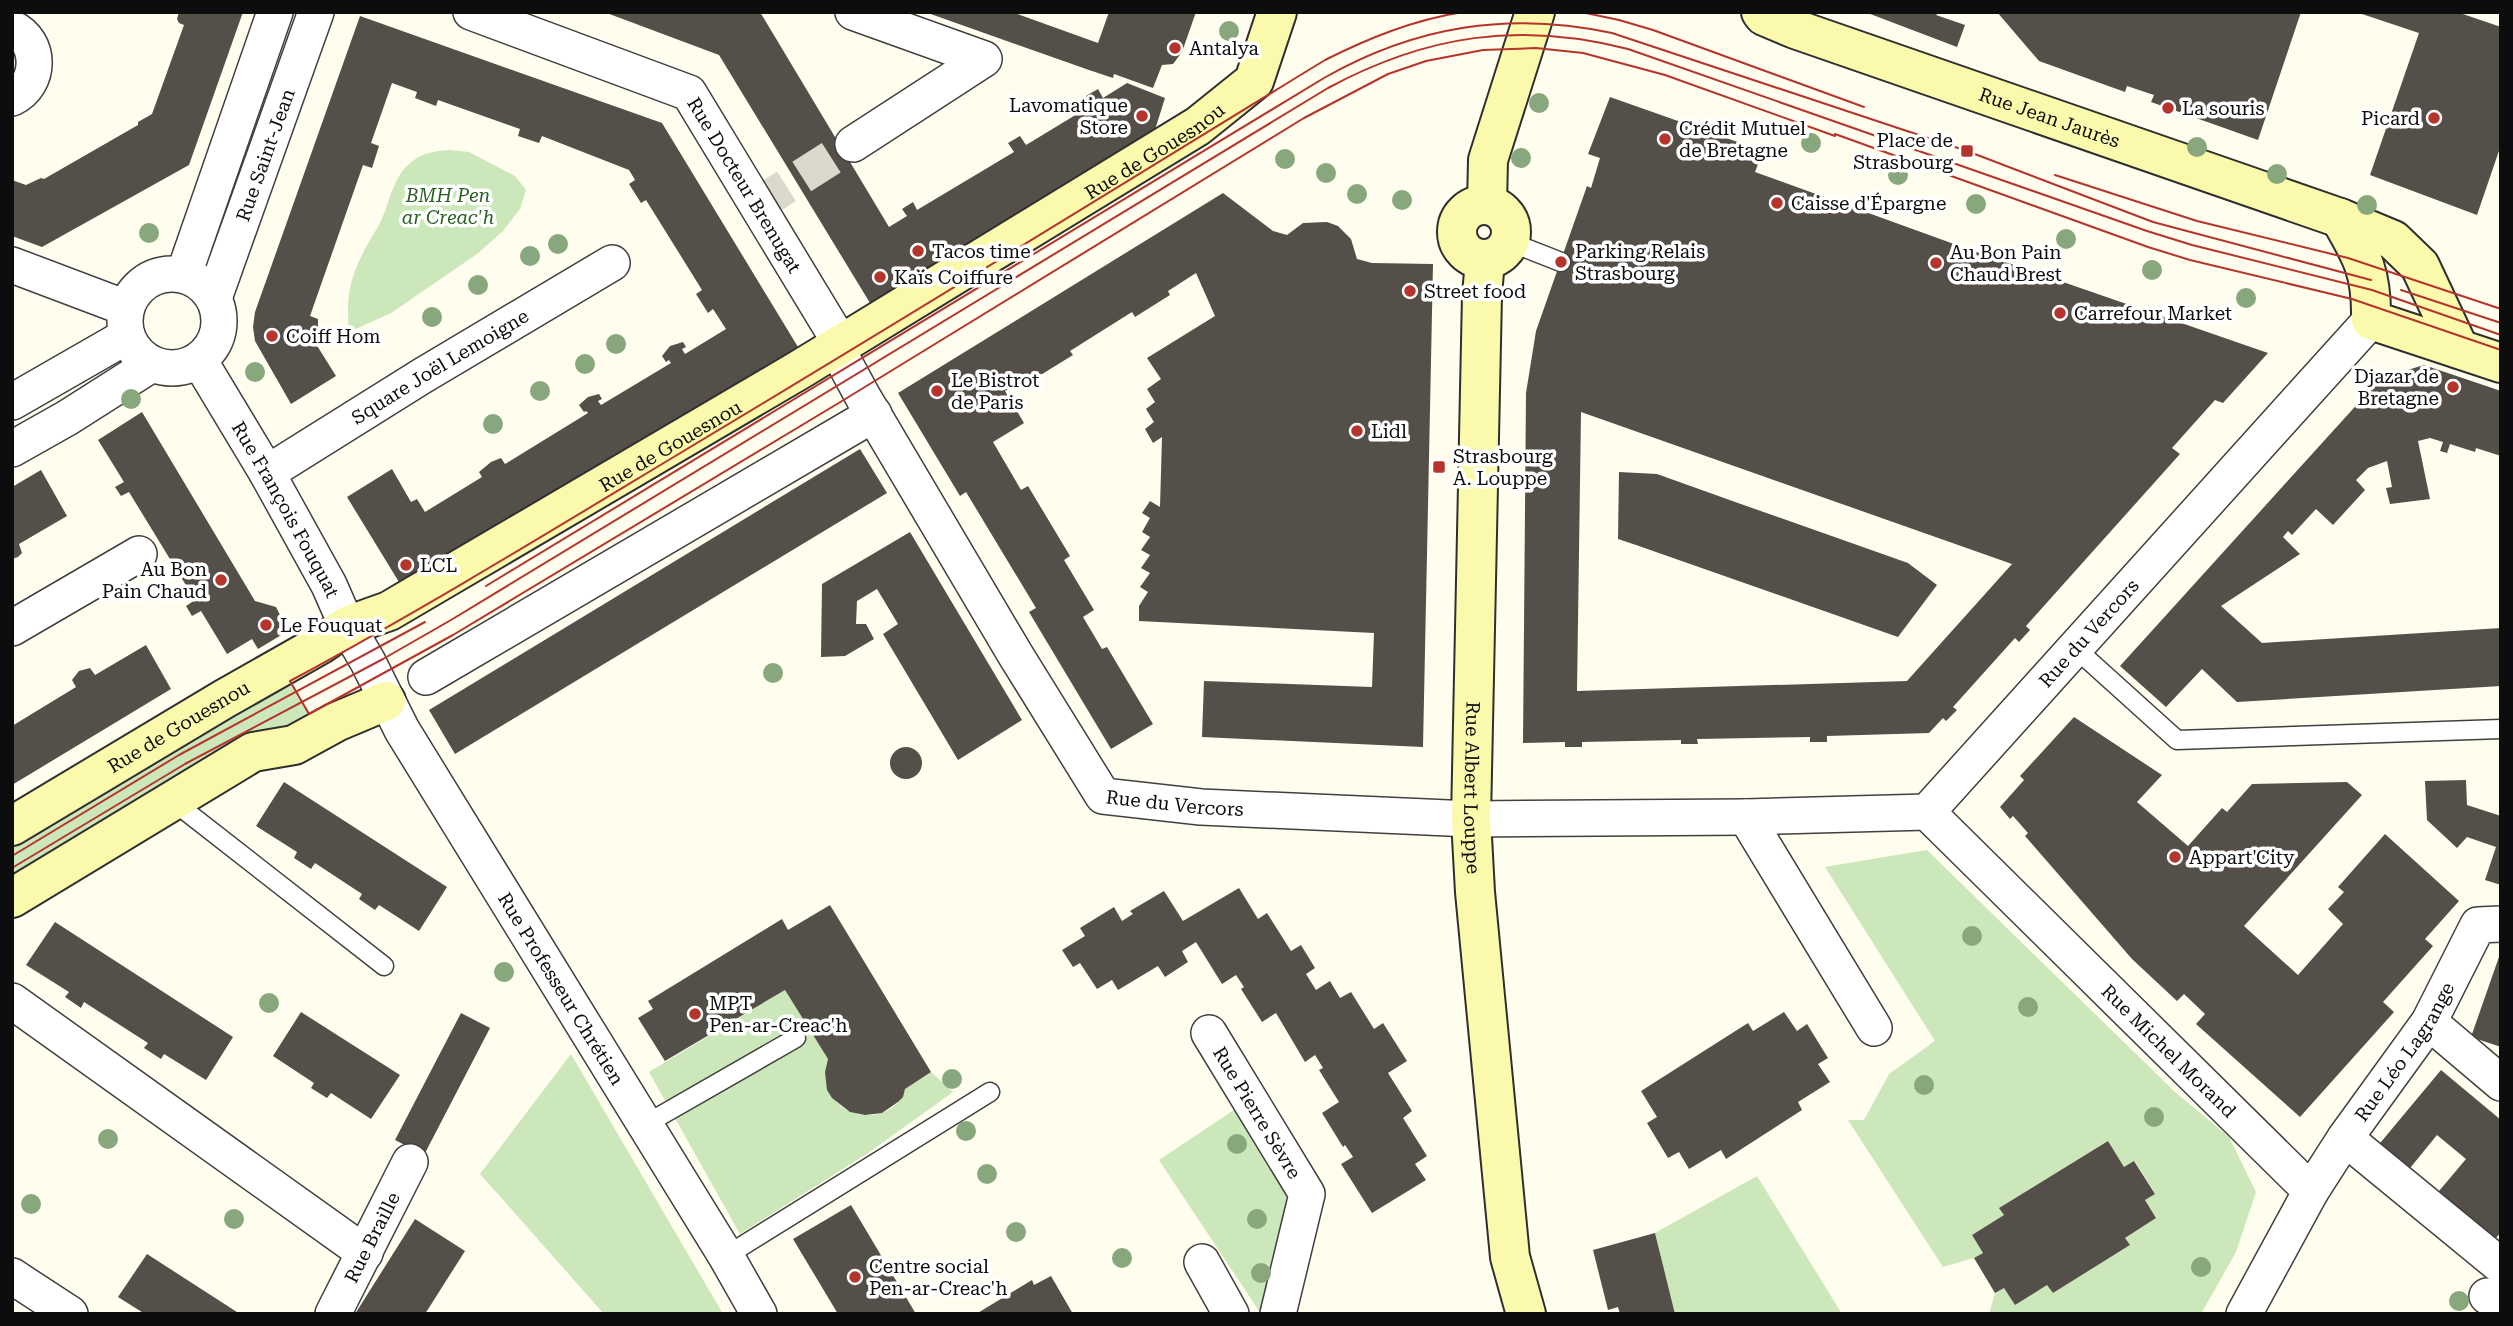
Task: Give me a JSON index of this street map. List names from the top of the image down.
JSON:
{
  "streets": {
    "street": [
      "Rue Jean Jaurès",
      "Rue de Gouesnou",
      "Rue Saint-Jean",
      "Rue Docteur Brenugat",
      "Square Joël Lemoigne",
      "Rue François Fouquat",
      "Rue du Vercors",
      "Rue Albert Louppe",
      "Rue Professeur Chrétien",
      "Rue Léo Lagrange",
      "Rue Michel Morand",
      "Rue Pierre Sèvre",
      "Rue Braille"
    ]
  },
  "crossings": [
    ["Rue de Gouesnou", "Rue Docteur Brenugat"],
    ["Rue de Gouesnou", "Rue François Fouquat"],
    ["Rue de Gouesnou", "Rue du Vercors"],
    ["Rue Saint-Jean", "Rue François Fouquat"],
    ["Rue Docteur Brenugat", "Rue du Vercors"],
    ["Square Joël Lemoigne", "Rue François Fouquat"],
    ["Rue François Fouquat", "Rue Professeur Chrétien"],
    ["Rue du Vercors", "Rue Albert Louppe"],
    ["Rue du Vercors", "Rue Michel Morand"],
    ["Rue Léo Lagrange", "Rue Michel Morand"]
  ],
  "parks": ["BMH Pen ar Creac'h"],
  "places": {
    "other": [
      "Antalya",
      "La souris",
      "Lavomatique Store",
      "Picard",
      "Crédit Mutuel de Bretagne",
      "Caisse d'Épargne",
      "Tacos time",
      "Parking Relais Strasbourg",
      "Au Bon Pain Chaud Brest",
      "Kaïs Coiffure",
      "Street food",
      "Carrefour Market",
      "Coiff Hom",
      "Djazar de Bretagne",
      "Le Bistrot de Paris",
      "Lidl",
      "LCL",
      "Au Bon Pain Chaud",
      "Le Fouquat",
      "Appart'City",
      "MPT Pen-ar-Creac'h",
      "Centre social Pen-ar-Creac'h"
    ],
    "transit": ["Place de Strasbourg", "Strasbourg A. Louppe"]
  }
}
